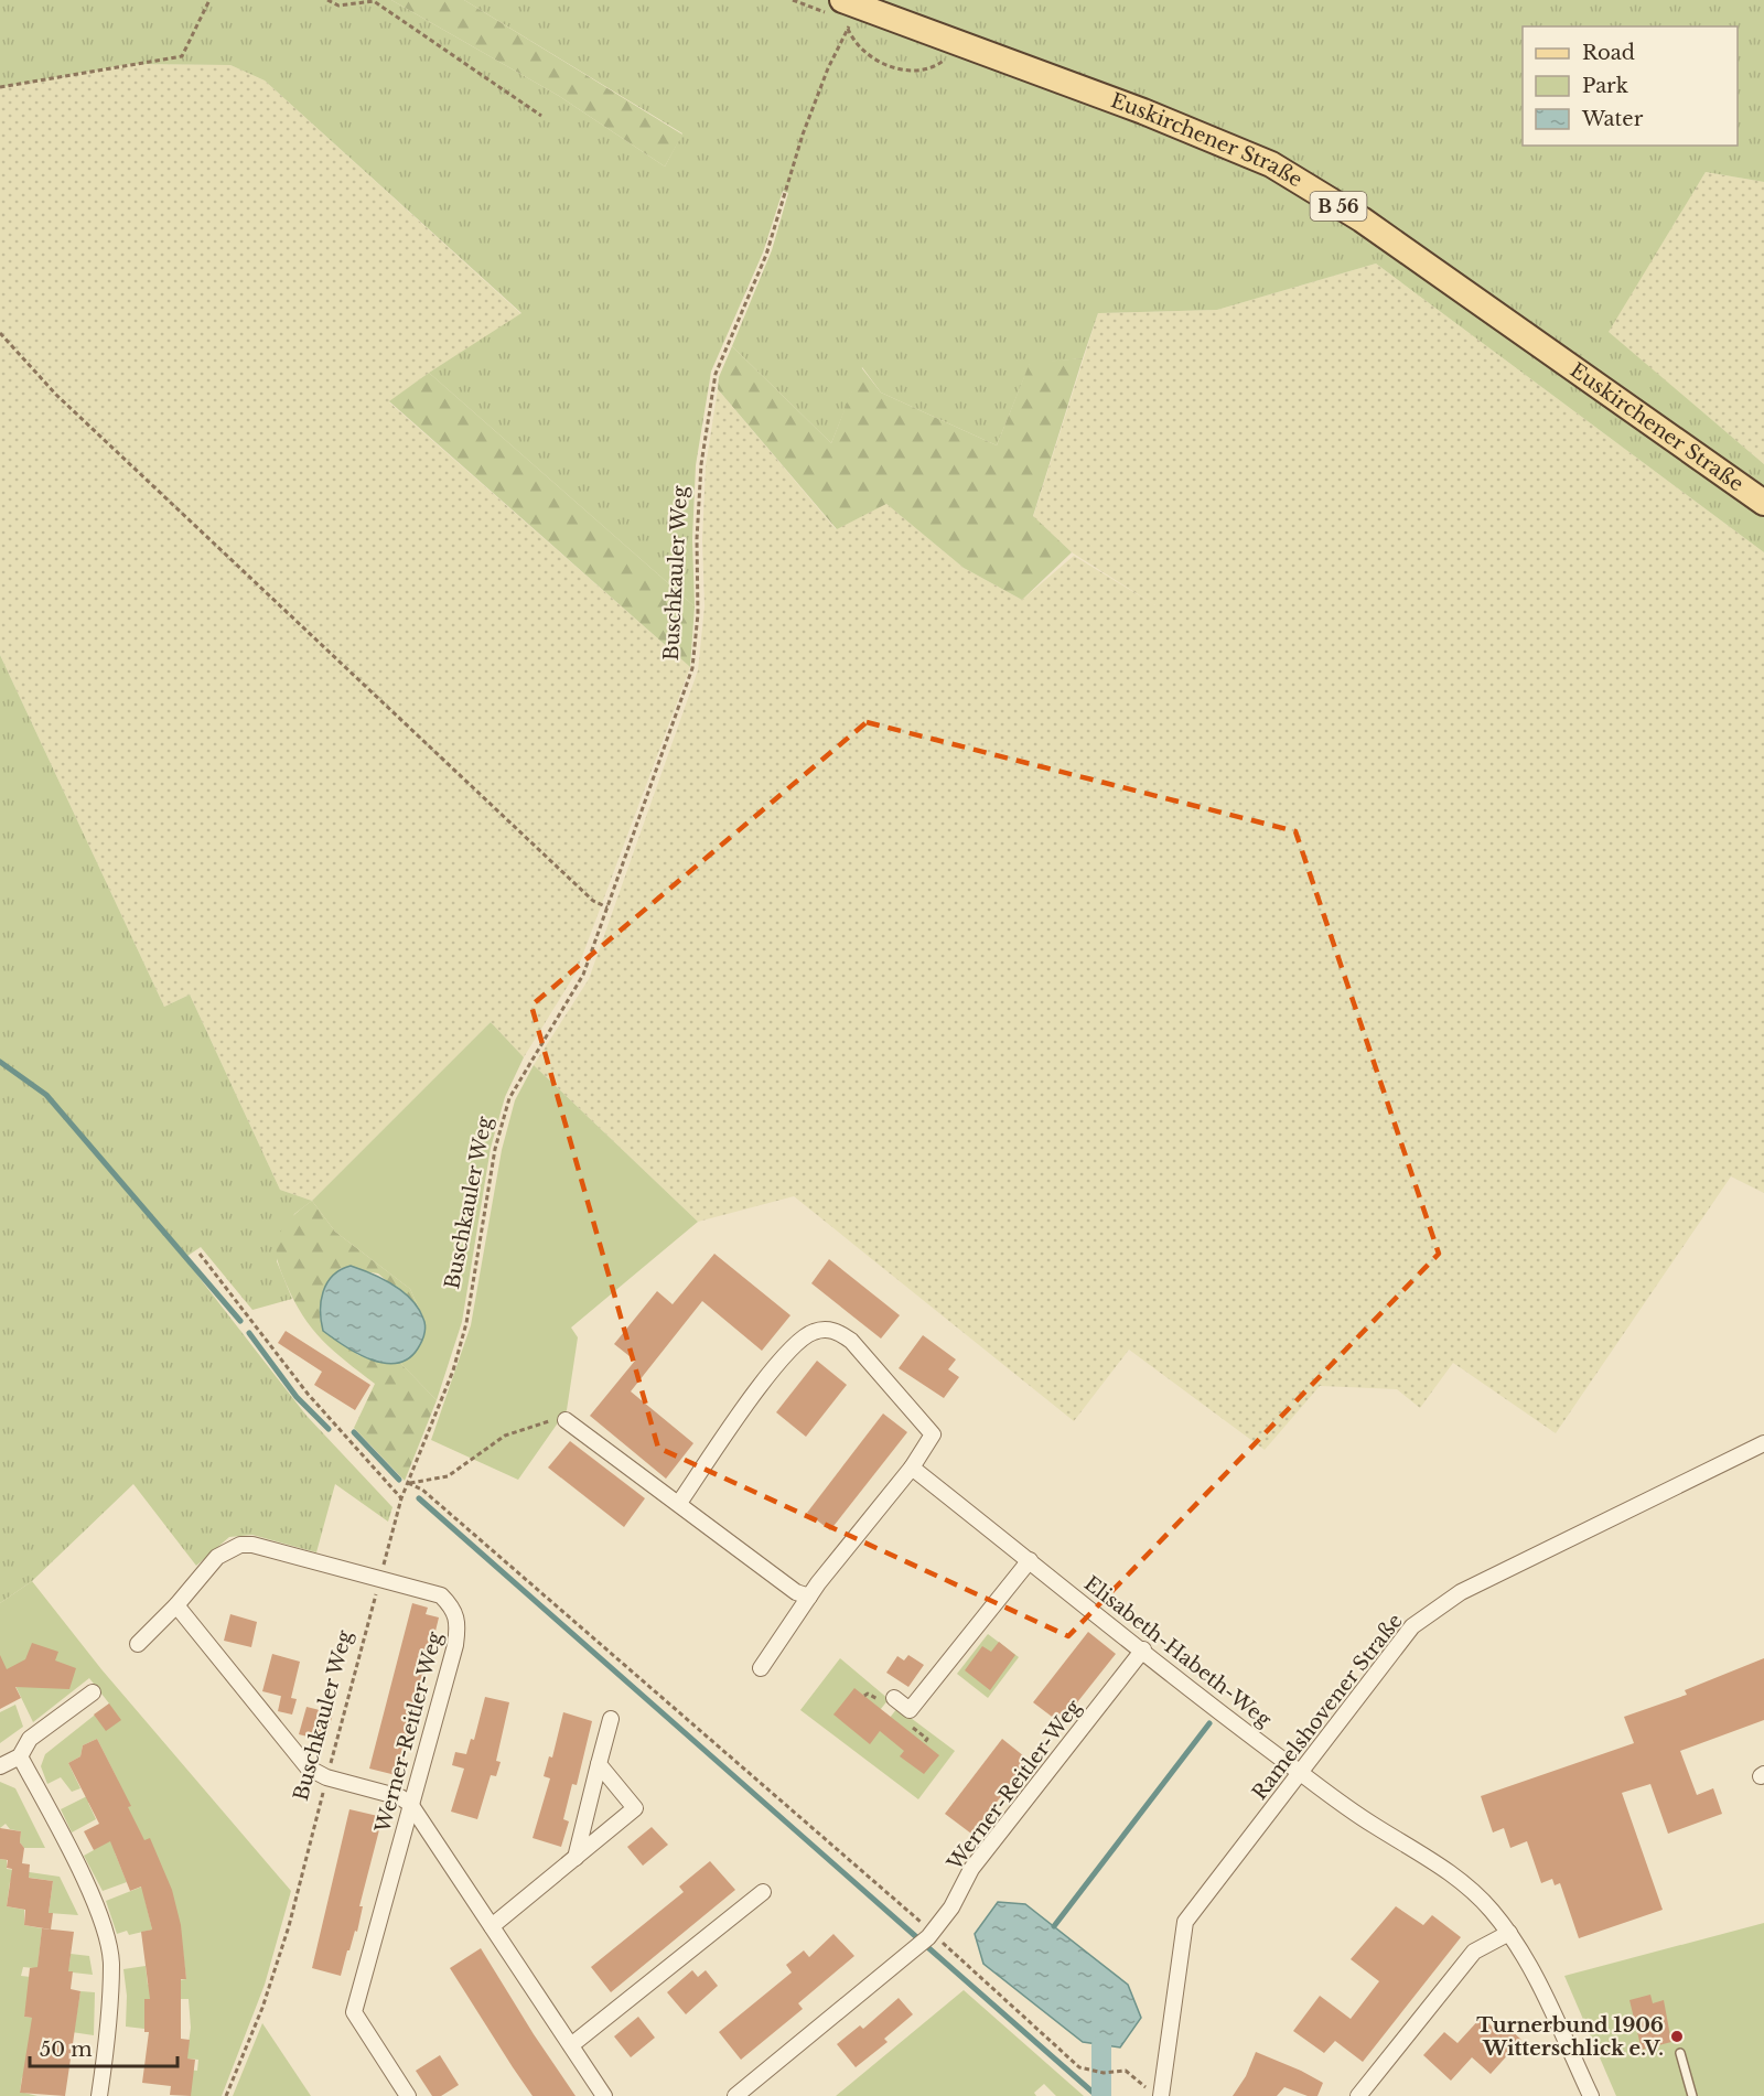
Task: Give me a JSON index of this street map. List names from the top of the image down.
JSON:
{
  "streets": {
    "main road": ["Euskirchener Straße", "B 56"],
    "street": ["Elisabeth-Habeth-Weg", "Ramelshovener Straße", "Werner-Reitler-Weg"],
    "path": ["Buschkauler Weg"]
  },
  "crossings": [
    ["Buschkauler Weg", "Werner-Reitler-Weg"],
    ["Elisabeth-Habeth-Weg", "Ramelshovener Straße"],
    ["Elisabeth-Habeth-Weg", "Werner-Reitler-Weg"]
  ],
  "places": ["Turnerbund 1906 Witterschlick e.V."],
  "legend": ["Road", "Park", "Water"],
  "scale_bar": "50 m"
}
